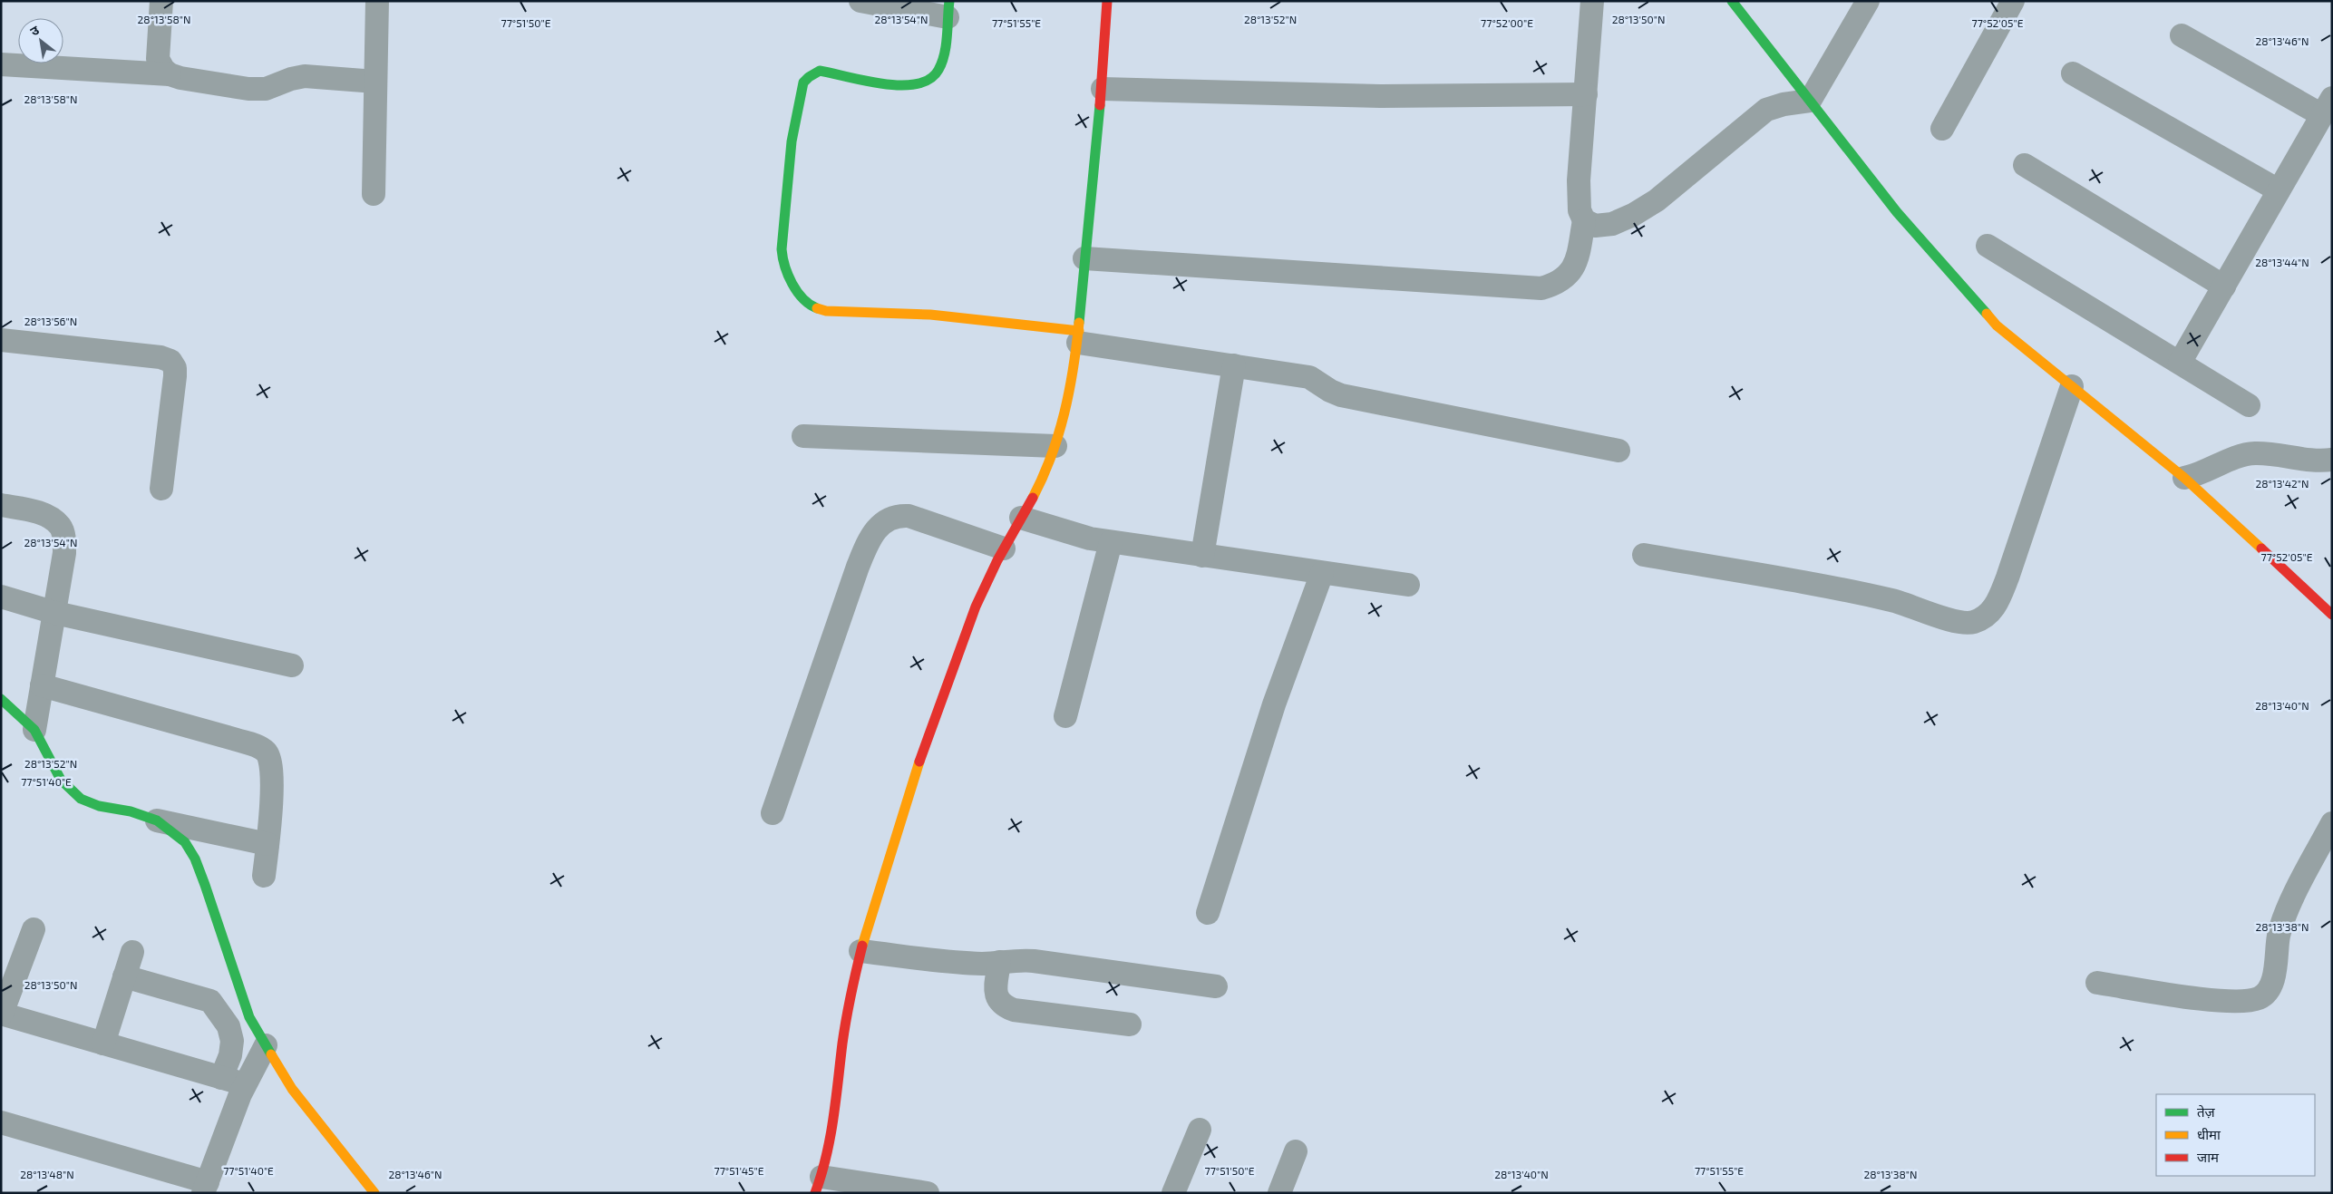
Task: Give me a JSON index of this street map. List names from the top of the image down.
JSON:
{
  "legend": ["तेज़", "धीमा", "जाम"],
  "north": "top left",
  "coordinates": [
    "28°13'58\"N",
    "28°13'54\"N",
    "28°13'52\"N",
    "28°13'50\"N",
    "77°51'55\"E",
    "77°51'50\"E",
    "77°52'00\"E",
    "77°52'05\"E",
    "28°13'46\"N",
    "28°13'44\"N",
    "28°13'56\"N",
    "28°13'42\"N",
    "28°13'40\"N",
    "77°51'40\"E",
    "28°13'38\"N",
    "77°51'45\"E",
    "28°13'48\"N"
  ]
}
